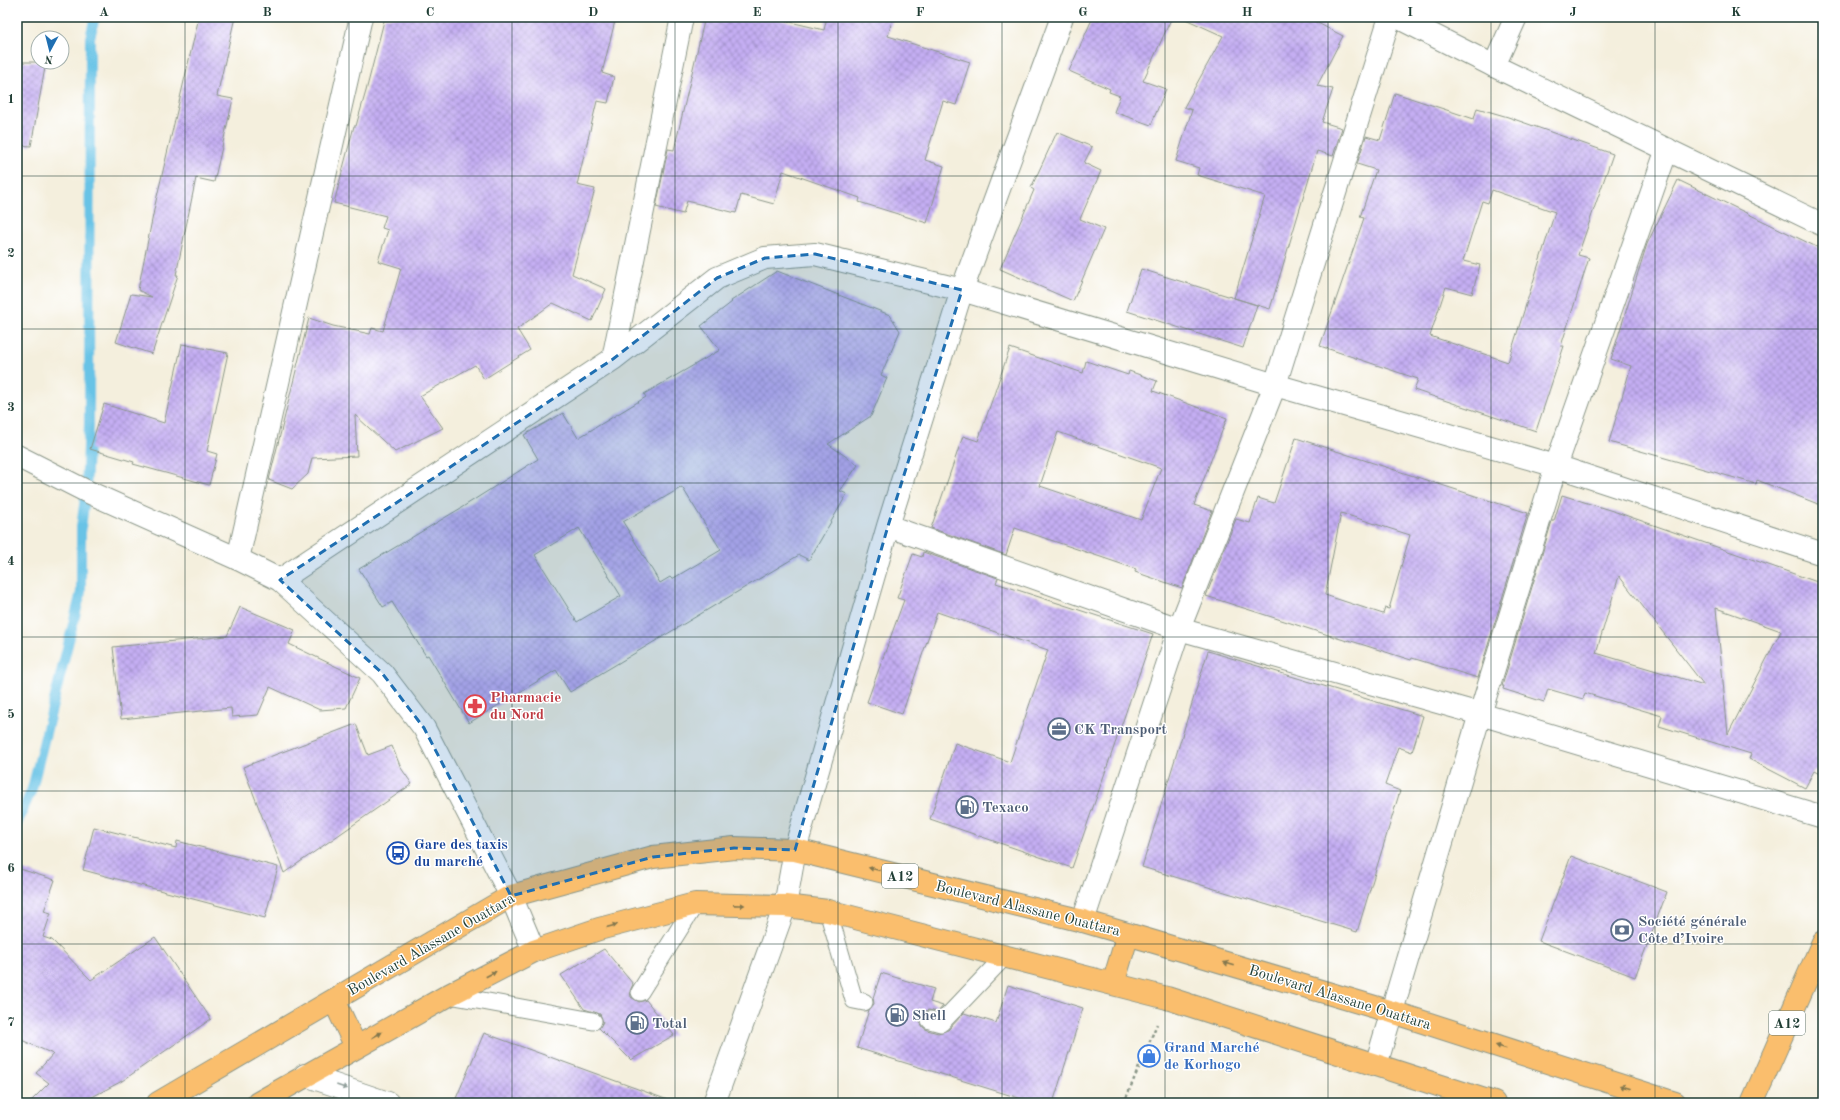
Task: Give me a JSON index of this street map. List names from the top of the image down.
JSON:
{
  "streets": {
    "main road": ["A12", "Boulevard Alassane Ouattara"]
  },
  "places": {
    "pharmacy": ["Pharmacie du Nord"],
    "office": ["CK Transport"],
    "fuel station": ["Texaco", "Shell", "Total"],
    "bus stop": ["Gare des taxis du marché"],
    "bank": ["Société générale Côte d’Ivoire"],
    "shop": ["Grand Marché de Korhogo"]
  },
  "north": "bottom",
  "grid": {
    "columns": [
      "A",
      "B",
      "C",
      "D",
      "E",
      "F",
      "G",
      "H",
      "I",
      "J",
      "K"
    ],
    "rows": [
      "1",
      "2",
      "3",
      "4",
      "5",
      "6",
      "7"
    ]
  }
}
